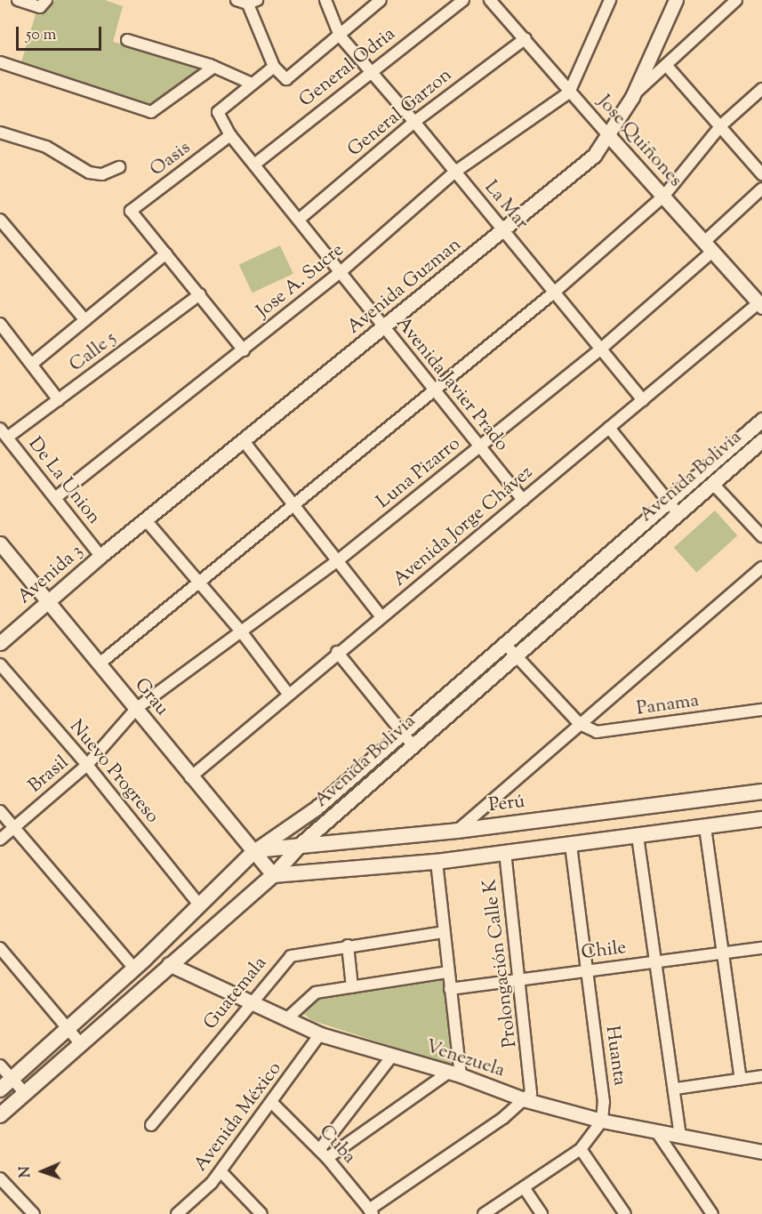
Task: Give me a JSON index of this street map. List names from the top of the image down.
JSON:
{
  "streets": {
    "main road": ["Avenida Bolivia", "Perú"],
    "street": [
      "General Odria",
      "General Garzon",
      "Jose Quiñones",
      "Oasis",
      "La Mar",
      "Jose A. Sucre",
      "Avenida Guzman",
      "Calle 5",
      "Avenida Javier Prado",
      "Luna Pizarro",
      "De La Union",
      "Avenida Jorge Chávez",
      "Avenida 3",
      "Grau",
      "Panama",
      "Nuevo Progreso",
      "Brasil",
      "Chile",
      "Prolongación Calle K",
      "Guatemala",
      "Huanta",
      "Venezuela",
      "Avenida México",
      "Cuba"
    ]
  },
  "crossings": [
    ["General Odria", "La Mar"],
    ["General Odria", "Avenida Javier Prado"],
    ["General Garzon", "Jose Quiñones"],
    ["General Garzon", "La Mar"],
    ["General Garzon", "Avenida Javier Prado"],
    ["Jose Quiñones", "Jose A. Sucre"],
    ["Jose Quiñones", "Avenida Guzman"],
    ["Jose Quiñones", "Luna Pizarro"],
    ["Jose Quiñones", "Avenida Jorge Chávez"],
    ["Oasis", "Avenida Javier Prado"],
    ["La Mar", "Jose A. Sucre"],
    ["La Mar", "Avenida Guzman"],
    ["La Mar", "Luna Pizarro"],
    ["La Mar", "Avenida Jorge Chávez"],
    ["Jose A. Sucre", "Avenida Javier Prado"],
    ["Jose A. Sucre", "De La Union"],
    ["Avenida Guzman", "Avenida Javier Prado"],
    ["Avenida Guzman", "De La Union"],
    ["Avenida Guzman", "Avenida 3"],
    ["Calle 5", "De La Union"],
    ["Avenida Javier Prado", "Luna Pizarro"],
    ["Avenida Javier Prado", "Avenida Jorge Chávez"],
    ["Luna Pizarro", "Grau"],
    ["Luna Pizarro", "Brasil"],
    ["Avenida Bolivia", "Grau"],
    ["Avenida Bolivia", "Nuevo Progreso"],
    ["Avenida Bolivia", "Perú"],
    ["Avenida Bolivia", "Venezuela"],
    ["De La Union", "Avenida 3"],
    ["Avenida Jorge Chávez", "Grau"],
    ["Avenida 3", "Grau"],
    ["Grau", "Brasil"],
    ["Grau", "Perú"],
    ["Nuevo Progreso", "Brasil"],
    ["Chile", "Prolongación Calle K"],
    ["Chile", "Huanta"],
    ["Prolongación Calle K", "Venezuela"],
    ["Guatemala", "Venezuela"],
    ["Huanta", "Venezuela"],
    ["Venezuela", "Avenida México"],
    ["Avenida México", "Cuba"]
  ],
  "scale_bar": "50 m",
  "north": "left"
}
